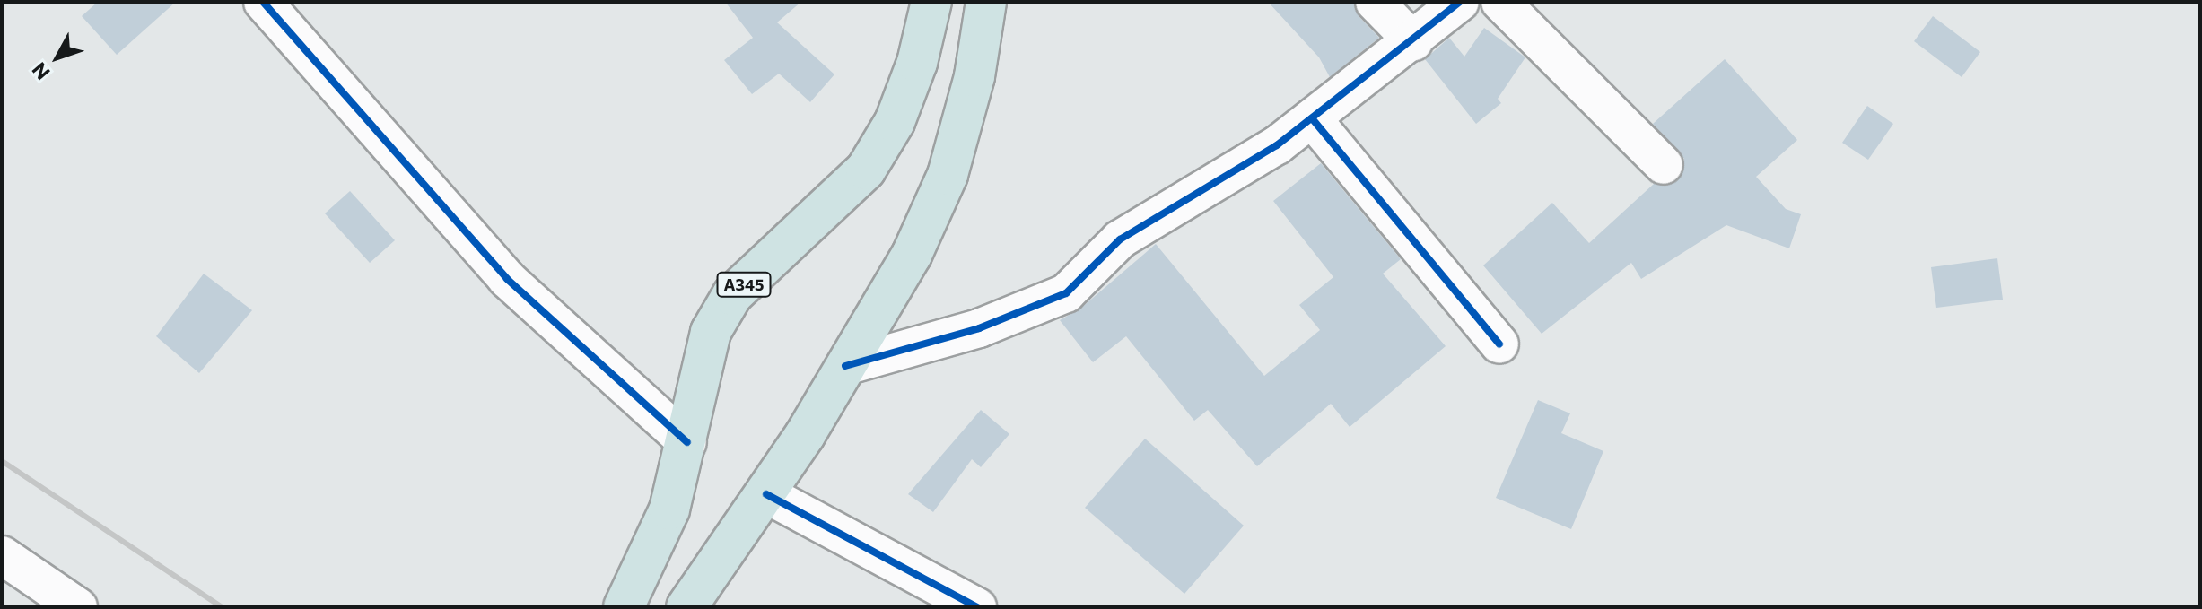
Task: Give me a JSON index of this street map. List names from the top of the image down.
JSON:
{
  "streets": {
    "highway": ["A345"]
  },
  "north": "bottom left"
}
